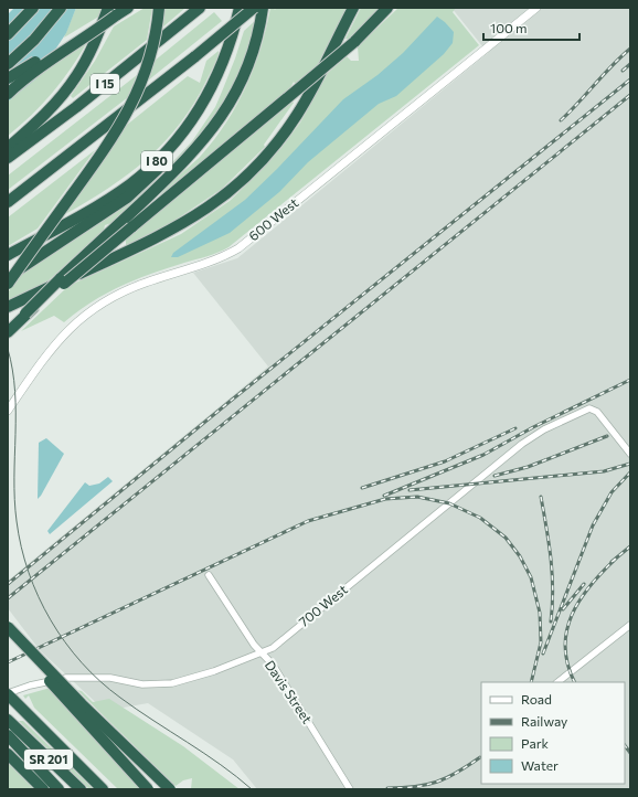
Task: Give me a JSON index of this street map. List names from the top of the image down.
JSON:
{
  "streets": {
    "highway": ["I 15", "I 80", "SR 201"],
    "street": ["600 West", "700 West", "Davis Street"]
  },
  "crossings": [
    ["700 West", "Davis Street"],
    ["700 West", "SR 201"]
  ],
  "legend": [
    "Road",
    "Railway",
    "Park",
    "Water"
  ],
  "scale_bar": "100 m"
}
